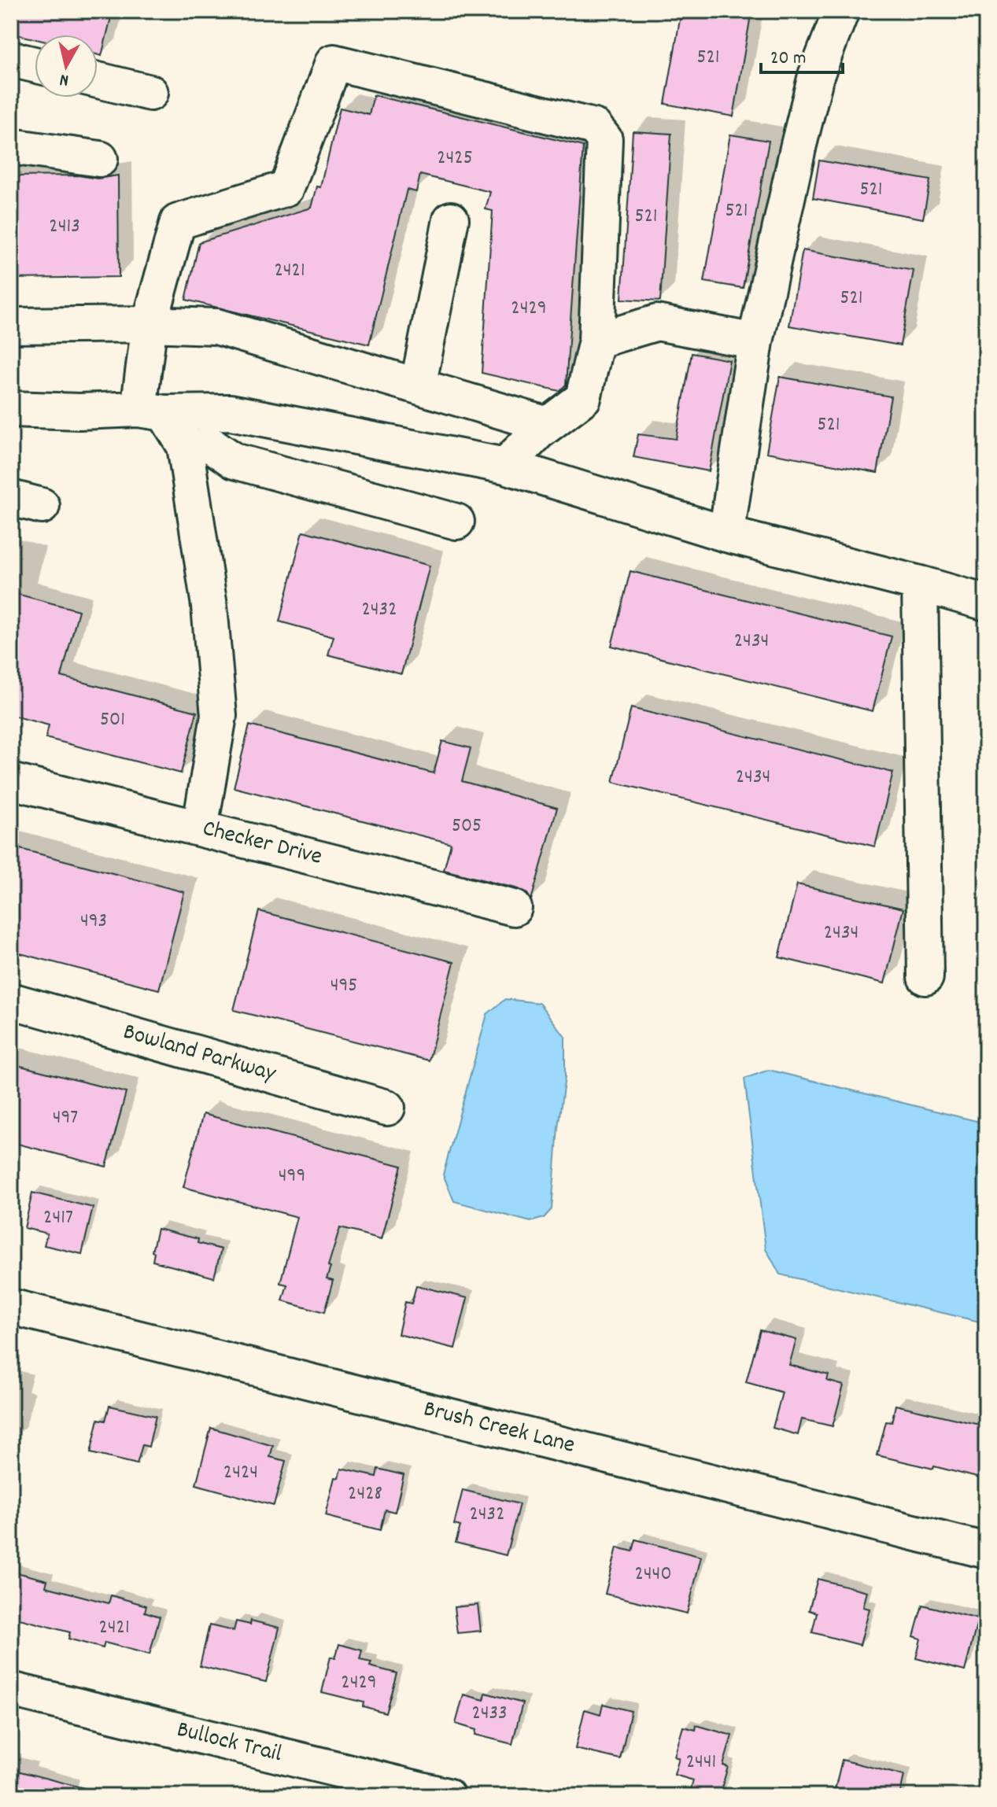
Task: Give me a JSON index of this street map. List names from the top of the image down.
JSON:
{
  "streets": {
    "street": [
      "Checker Drive",
      "Bowland Parkway",
      "Brush Creek Lane",
      "Bullock Trail"
    ]
  },
  "house_numbers": [
    "521",
    "2425",
    "521",
    "521",
    "521",
    "2413",
    "2421",
    "521",
    "2429",
    "521",
    "2432",
    "2434",
    "501",
    "2434",
    "505",
    "493",
    "2434",
    "495",
    "497",
    "499",
    "2417",
    "2424",
    "2428",
    "2432",
    "2440",
    "2421",
    "2429",
    "2433",
    "2441"
  ],
  "scale_bar": "20 m",
  "north": "bottom"
}
